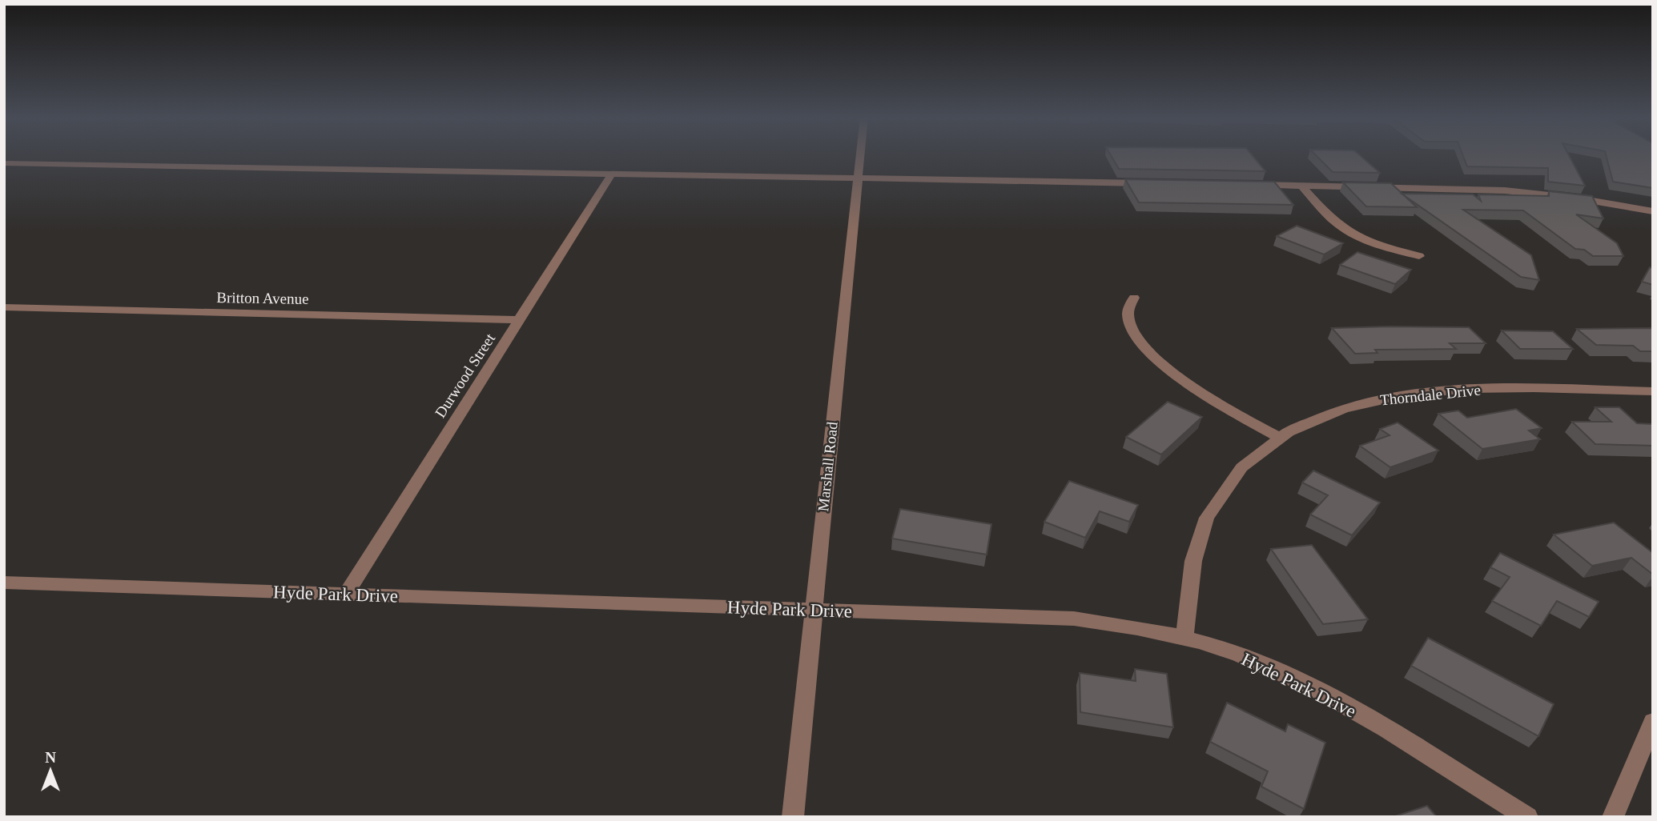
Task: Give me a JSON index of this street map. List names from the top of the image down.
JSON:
{
  "streets": {
    "street": [
      "Britton Avenue",
      "Durwood Street",
      "Thorndale Drive",
      "Marshall Road",
      "Hyde Park Drive"
    ]
  },
  "crossings": [
    ["Britton Avenue", "Durwood Street"],
    ["Durwood Street", "Hyde Park Drive"],
    ["Thorndale Drive", "Hyde Park Drive"],
    ["Marshall Road", "Hyde Park Drive"]
  ],
  "north": "top"
}
